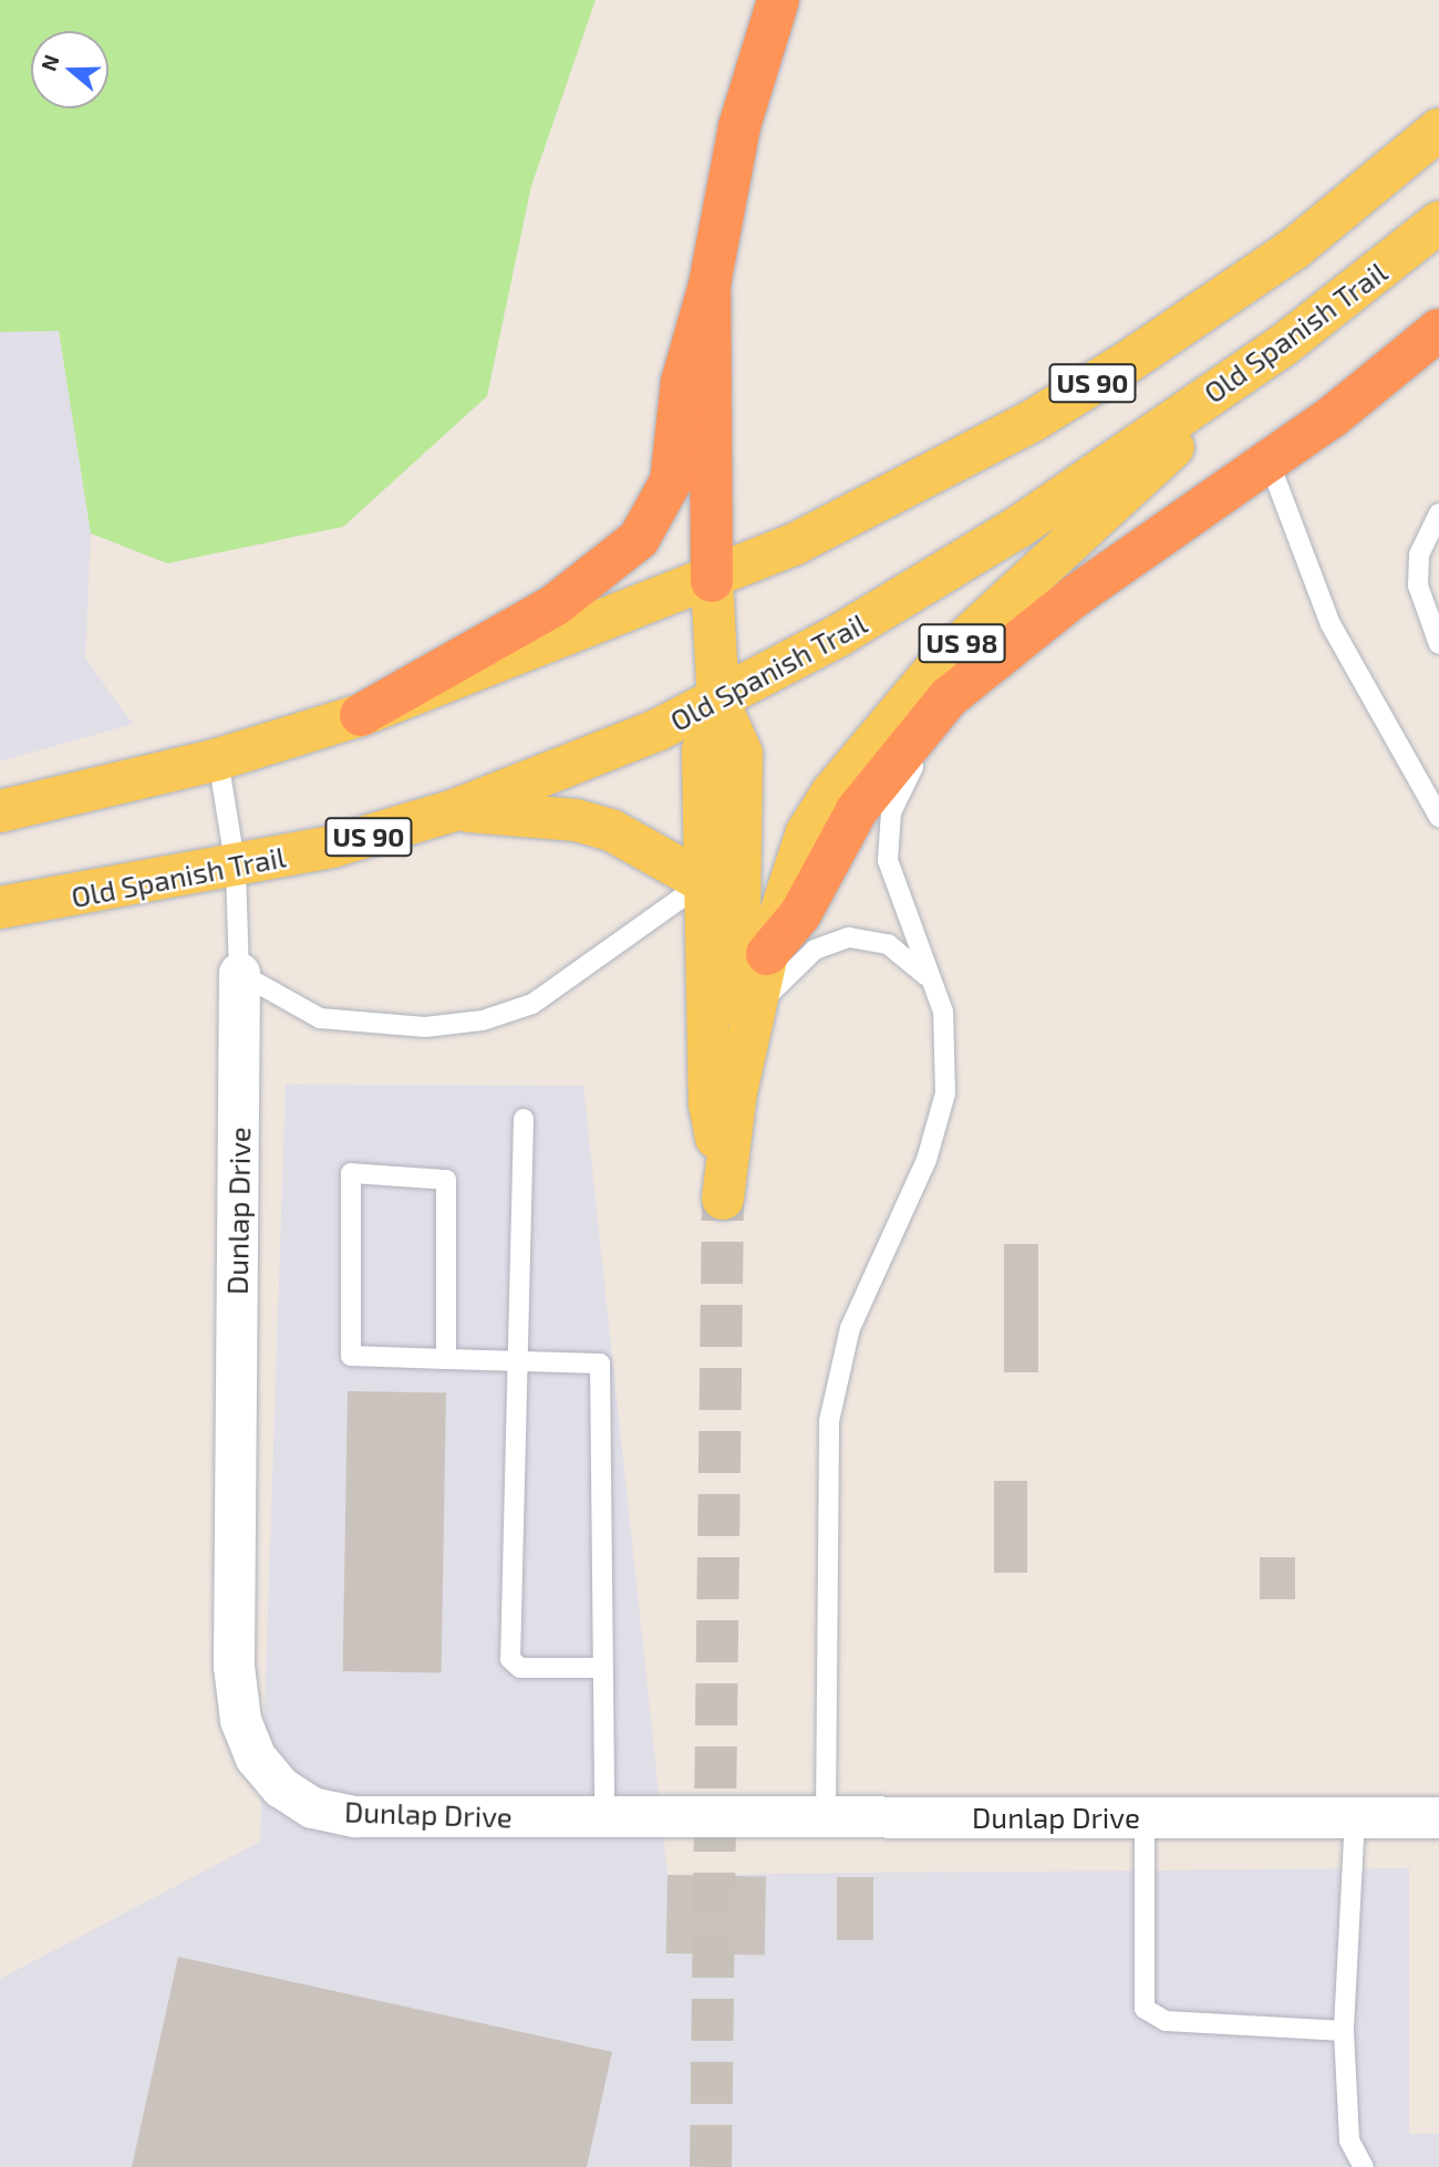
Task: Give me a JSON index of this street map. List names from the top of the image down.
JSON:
{
  "streets": {
    "main road": ["Old Spanish Trail", "US 90", "US 98"],
    "street": ["Dunlap Drive"]
  },
  "crossings": [
    ["Old Spanish Trail", "US 98"],
    ["Old Spanish Trail", "Dunlap Drive"],
    ["US 90", "Dunlap Drive"]
  ],
  "north": "left"
}
